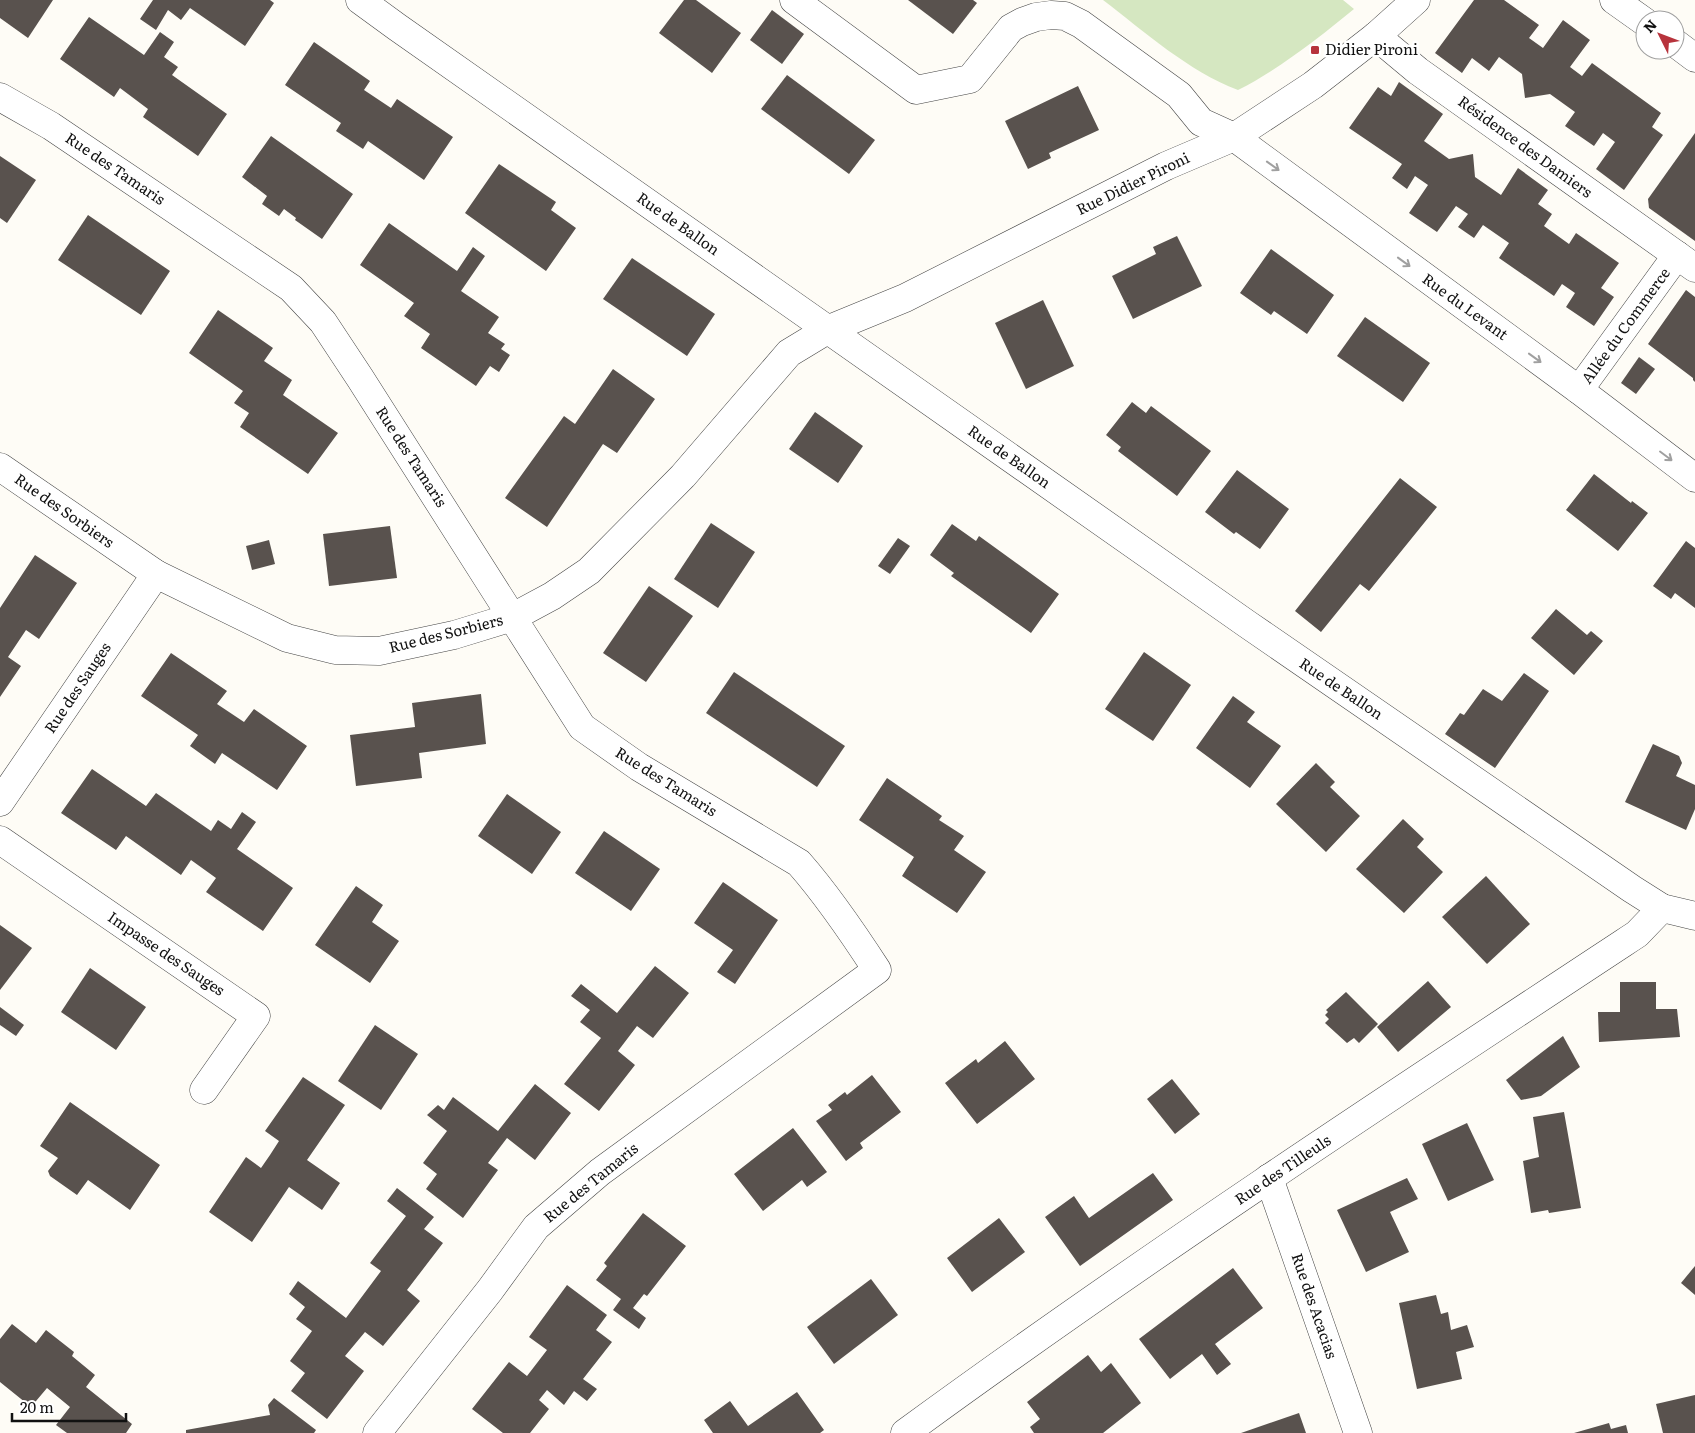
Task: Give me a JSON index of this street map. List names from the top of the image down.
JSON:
{
  "streets": {
    "street": [
      "Résidence des Damiers",
      "Rue des Tamaris",
      "Rue Didier Pironi",
      "Rue de Ballon",
      "Rue du Levant",
      "Allée du Commerce",
      "Rue des Sorbiers",
      "Rue des Sauges",
      "Impasse des Sauges",
      "Rue des Tilleuls",
      "Rue des Acacias"
    ]
  },
  "crossings": [
    ["Résidence des Damiers", "Rue Didier Pironi"],
    ["Résidence des Damiers", "Allée du Commerce"],
    ["Rue des Tamaris", "Rue des Sorbiers"],
    ["Rue Didier Pironi", "Rue de Ballon"],
    ["Rue Didier Pironi", "Rue du Levant"],
    ["Rue Didier Pironi", "Rue des Sorbiers"],
    ["Rue de Ballon", "Rue des Sorbiers"],
    ["Rue de Ballon", "Rue des Tilleuls"],
    ["Rue du Levant", "Allée du Commerce"],
    ["Rue des Sorbiers", "Rue des Sauges"],
    ["Rue des Tilleuls", "Rue des Acacias"]
  ],
  "one_way": ["Rue du Levant"],
  "places": {
    "transit": ["Didier Pironi"]
  },
  "scale_bar": "20 m",
  "north": "top left"
}
